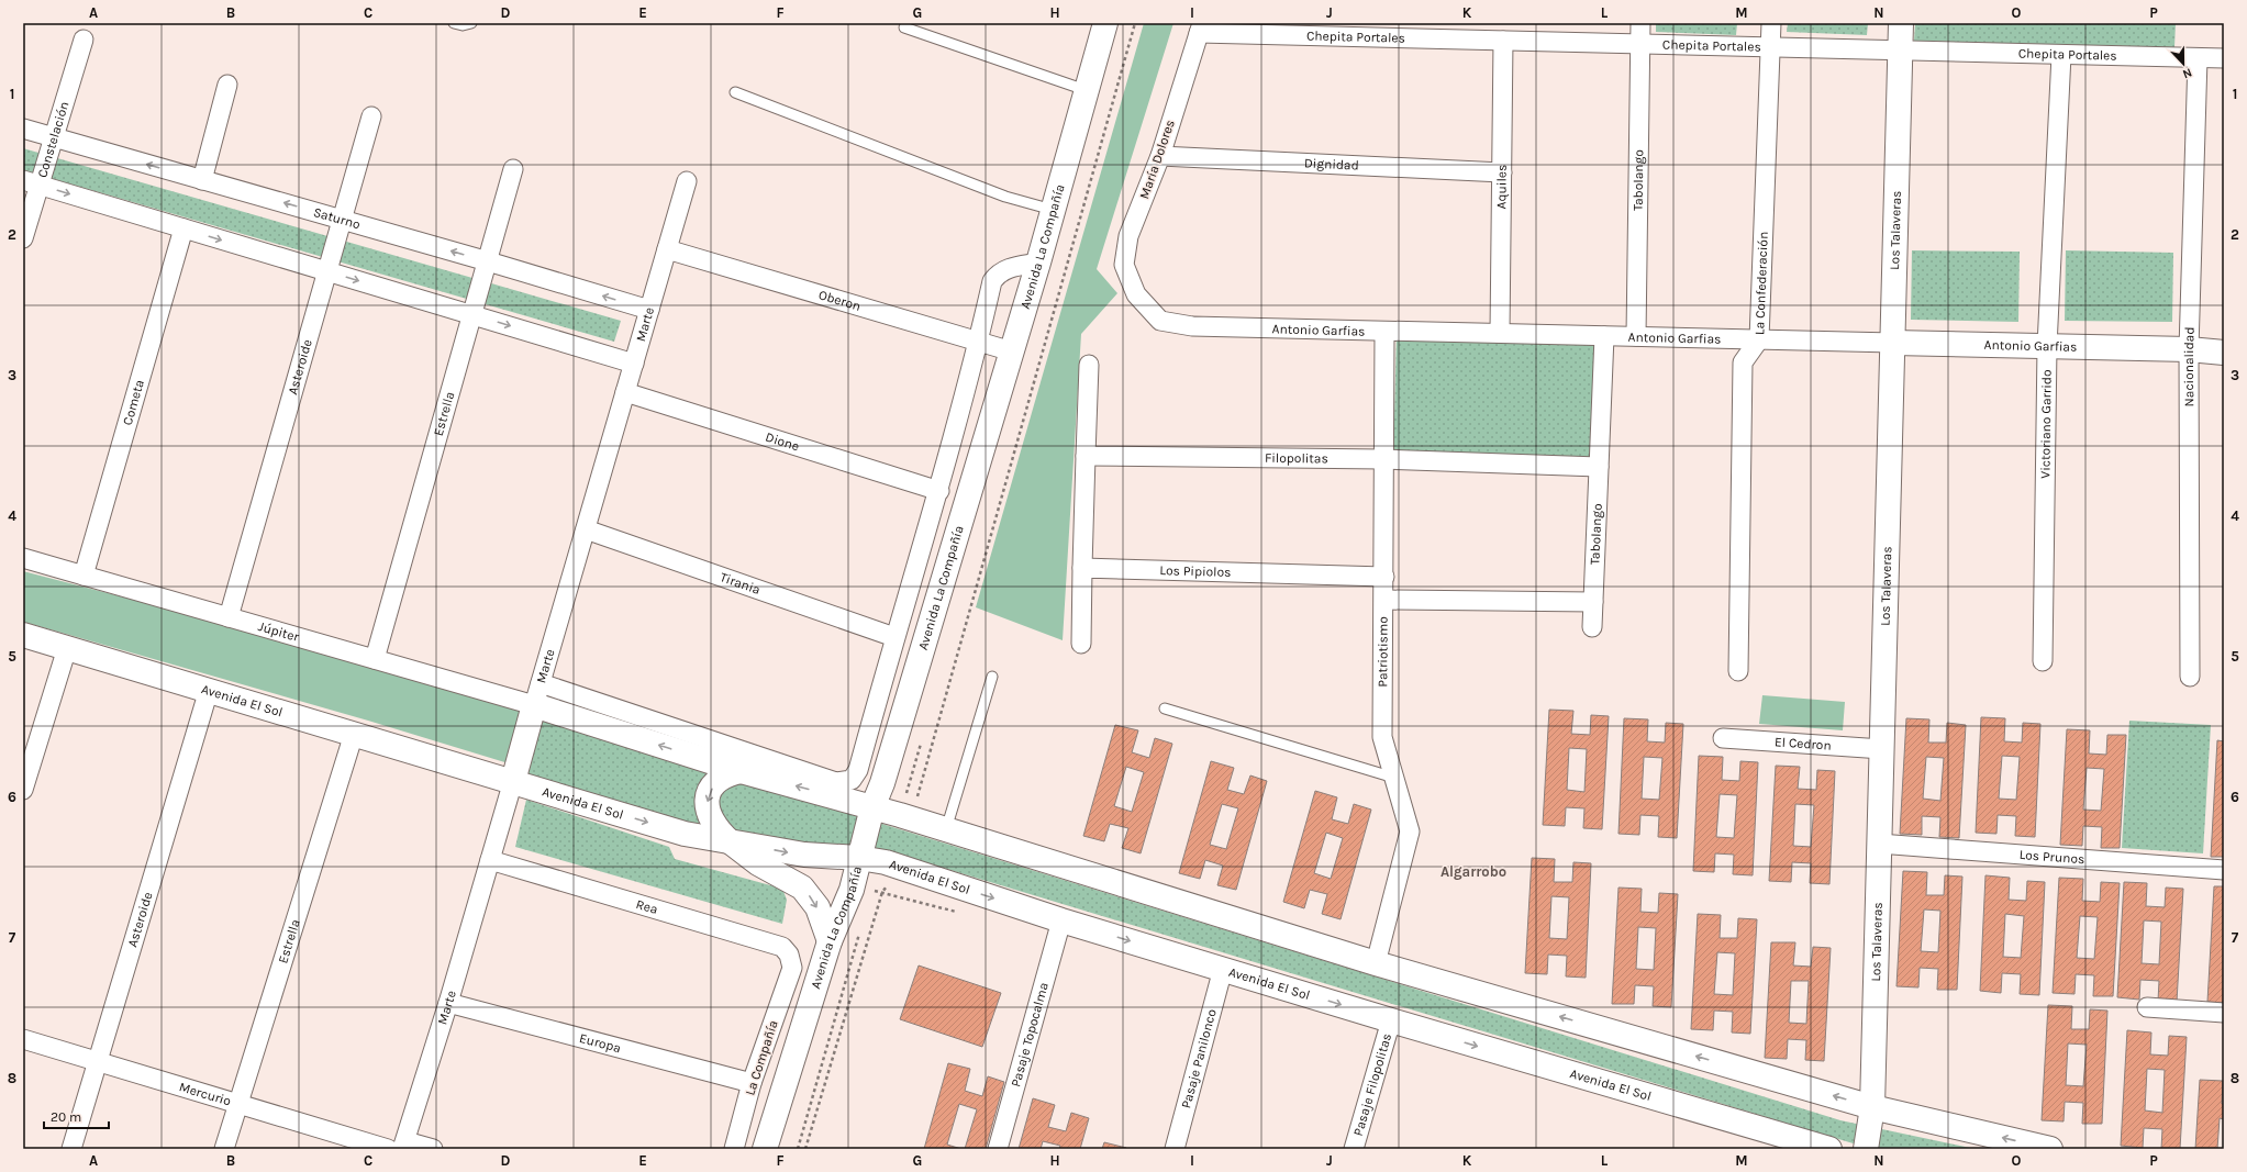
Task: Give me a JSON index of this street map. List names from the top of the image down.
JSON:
{
  "streets": {
    "main road": [
      "Los Talaveras",
      "Avenida La Compañía",
      "Marte",
      "Antonio Garfias",
      "Avenida El Sol"
    ],
    "street": [
      "Chepita Portales",
      "Constelación",
      "María Dolores",
      "Dignidad",
      "Tabolango",
      "Aquiles",
      "Saturno",
      "La Confederación",
      "Oberon",
      "Asteroide",
      "Nacionalidad",
      "Cometa",
      "Estrella",
      "Victoriano Garrido",
      "Dione",
      "Filopolitas",
      "Los Pipiolos",
      "Tirania",
      "Júpiter",
      "Patriotismo",
      "El Cedron",
      "Los Prunos",
      "Rea",
      "Pasaje Topocalma",
      "Europa",
      "La Compañía",
      "Pasaje Panilonco",
      "Pasaje Filopolitas",
      "Mercurio"
    ]
  },
  "crossings": [
    ["Chepita Portales", "María Dolores"],
    ["Chepita Portales", "Tabolango"],
    ["Chepita Portales", "Aquiles"],
    ["Chepita Portales", "Los Talaveras"],
    ["Chepita Portales", "La Confederación"],
    ["Chepita Portales", "Nacionalidad"],
    ["Chepita Portales", "Victoriano Garrido"],
    ["Constelación", "Saturno"],
    ["María Dolores", "Dignidad"],
    ["María Dolores", "Antonio Garfias"],
    ["Dignidad", "Aquiles"],
    ["Tabolango", "Antonio Garfias"],
    ["Tabolango", "Filopolitas"],
    ["Aquiles", "Antonio Garfias"],
    ["Saturno", "Marte"],
    ["Saturno", "Asteroide"],
    ["Saturno", "Estrella"],
    ["Los Talaveras", "Antonio Garfias"],
    ["Los Talaveras", "El Cedron"],
    ["Los Talaveras", "Los Prunos"],
    ["Avenida La Compañía", "Oberon"],
    ["Avenida La Compañía", "Júpiter"],
    ["Avenida La Compañía", "Avenida El Sol"],
    ["La Confederación", "Antonio Garfias"],
    ["Oberon", "Marte"],
    ["Oberon", "Júpiter"],
    ["Marte", "Dione"],
    ["Marte", "Tirania"],
    ["Marte", "Júpiter"],
    ["Marte", "Avenida El Sol"],
    ["Marte", "Rea"],
    ["Marte", "Europa"],
    ["Antonio Garfias", "Nacionalidad"],
    ["Antonio Garfias", "Victoriano Garrido"],
    ["Antonio Garfias", "Patriotismo"],
    ["Asteroide", "Júpiter"],
    ["Asteroide", "Avenida El Sol"],
    ["Asteroide", "Mercurio"],
    ["Cometa", "Júpiter"],
    ["Estrella", "Júpiter"],
    ["Estrella", "Avenida El Sol"],
    ["Estrella", "Mercurio"],
    ["Dione", "Júpiter"],
    ["Filopolitas", "Patriotismo"],
    ["Los Pipiolos", "Patriotismo"],
    ["Tirania", "Júpiter"],
    ["Avenida El Sol", "Pasaje Topocalma"],
    ["Avenida El Sol", "Pasaje Panilonco"],
    ["Avenida El Sol", "Pasaje Filopolitas"],
    ["Rea", "La Compañía"],
    ["Europa", "La Compañía"]
  ],
  "districts": ["Algarrobo"],
  "scale_bar": "20 m",
  "north": "bottom",
  "grid": {
    "columns": [
      "A",
      "B",
      "C",
      "D",
      "E",
      "F",
      "G",
      "H",
      "I",
      "J",
      "K",
      "L",
      "M",
      "N",
      "O",
      "P"
    ],
    "rows": [
      "1",
      "2",
      "3",
      "4",
      "5",
      "6",
      "7",
      "8"
    ]
  }
}
